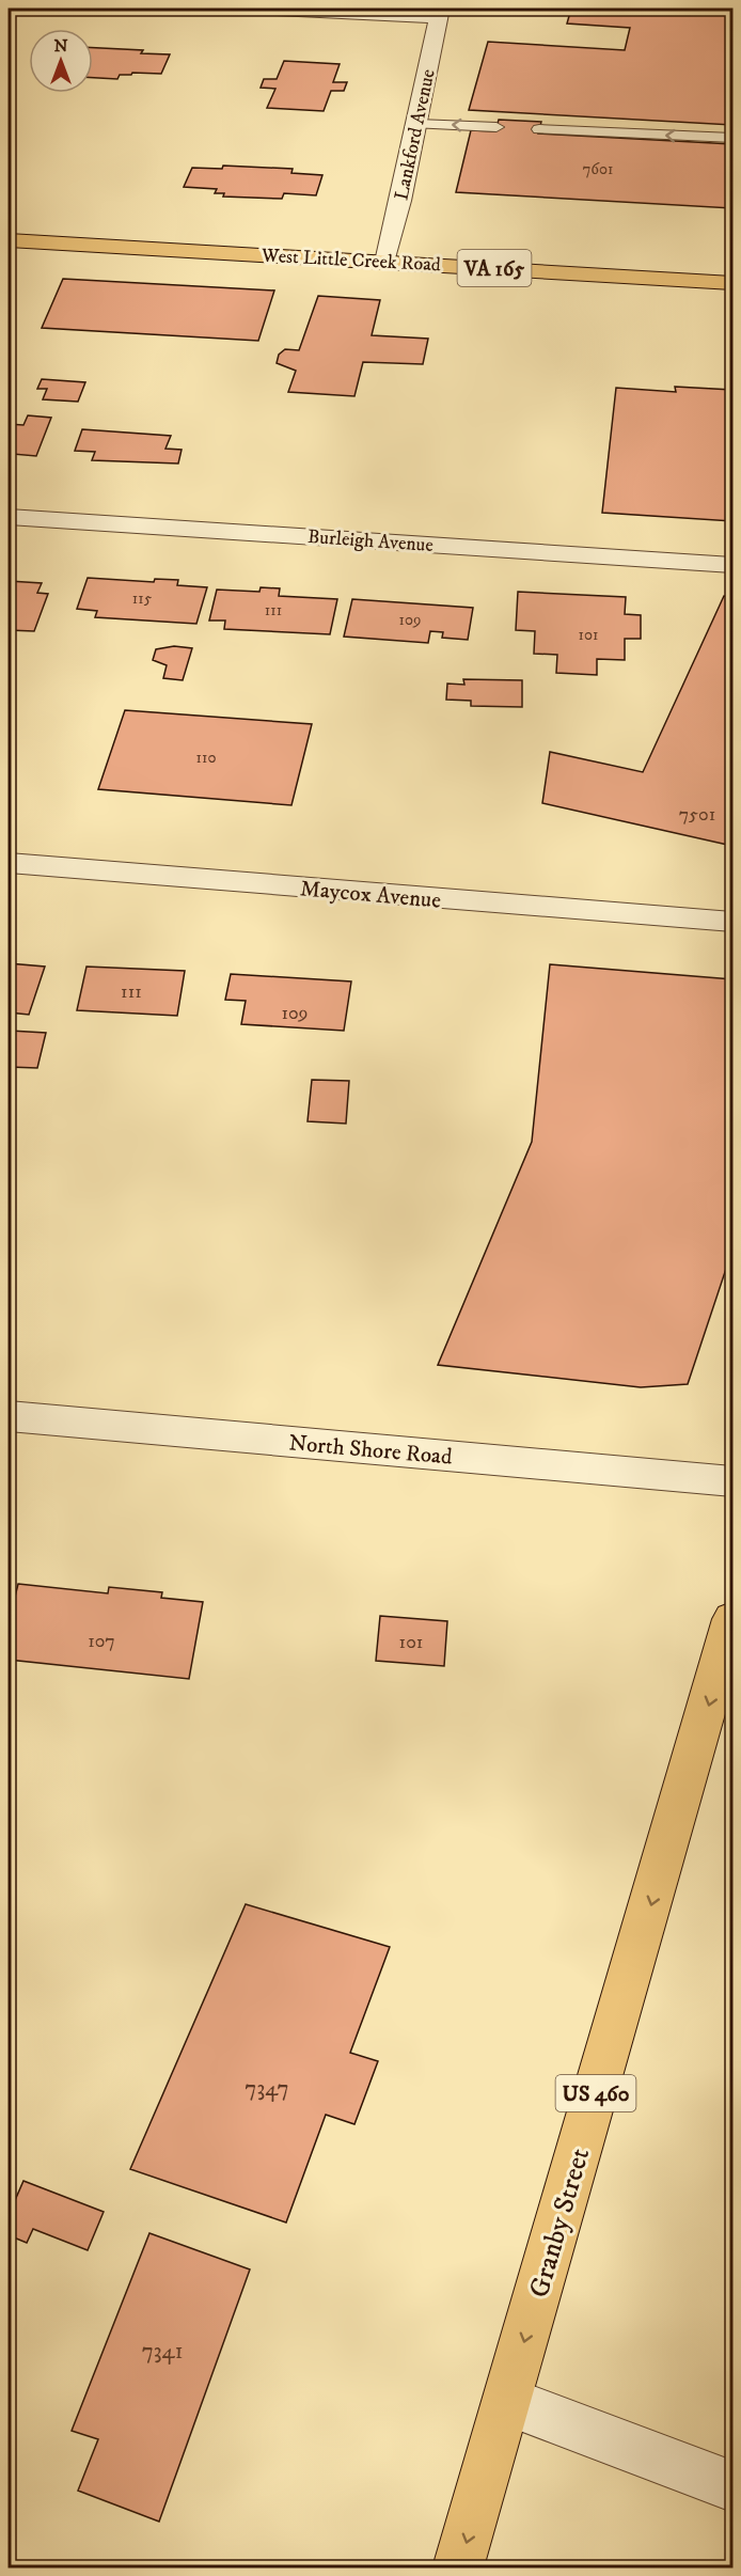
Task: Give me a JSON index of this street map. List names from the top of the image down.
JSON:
{
  "streets": {
    "main road": [
      "West Little Creek Road",
      "VA 165",
      "US 460",
      "Granby Street"
    ],
    "street": [
      "Lankford Avenue",
      "Burleigh Avenue",
      "Maycox Avenue",
      "North Shore Road"
    ]
  },
  "crossings": [
    ["Lankford Avenue", "West Little Creek Road"]
  ],
  "one_way": ["Granby Street"],
  "house_numbers": [
    "7601",
    "115",
    "111",
    "109",
    "101",
    "110",
    "7501",
    "111",
    "109",
    "107",
    "101",
    "7347",
    "7341"
  ],
  "north": "top"
}
